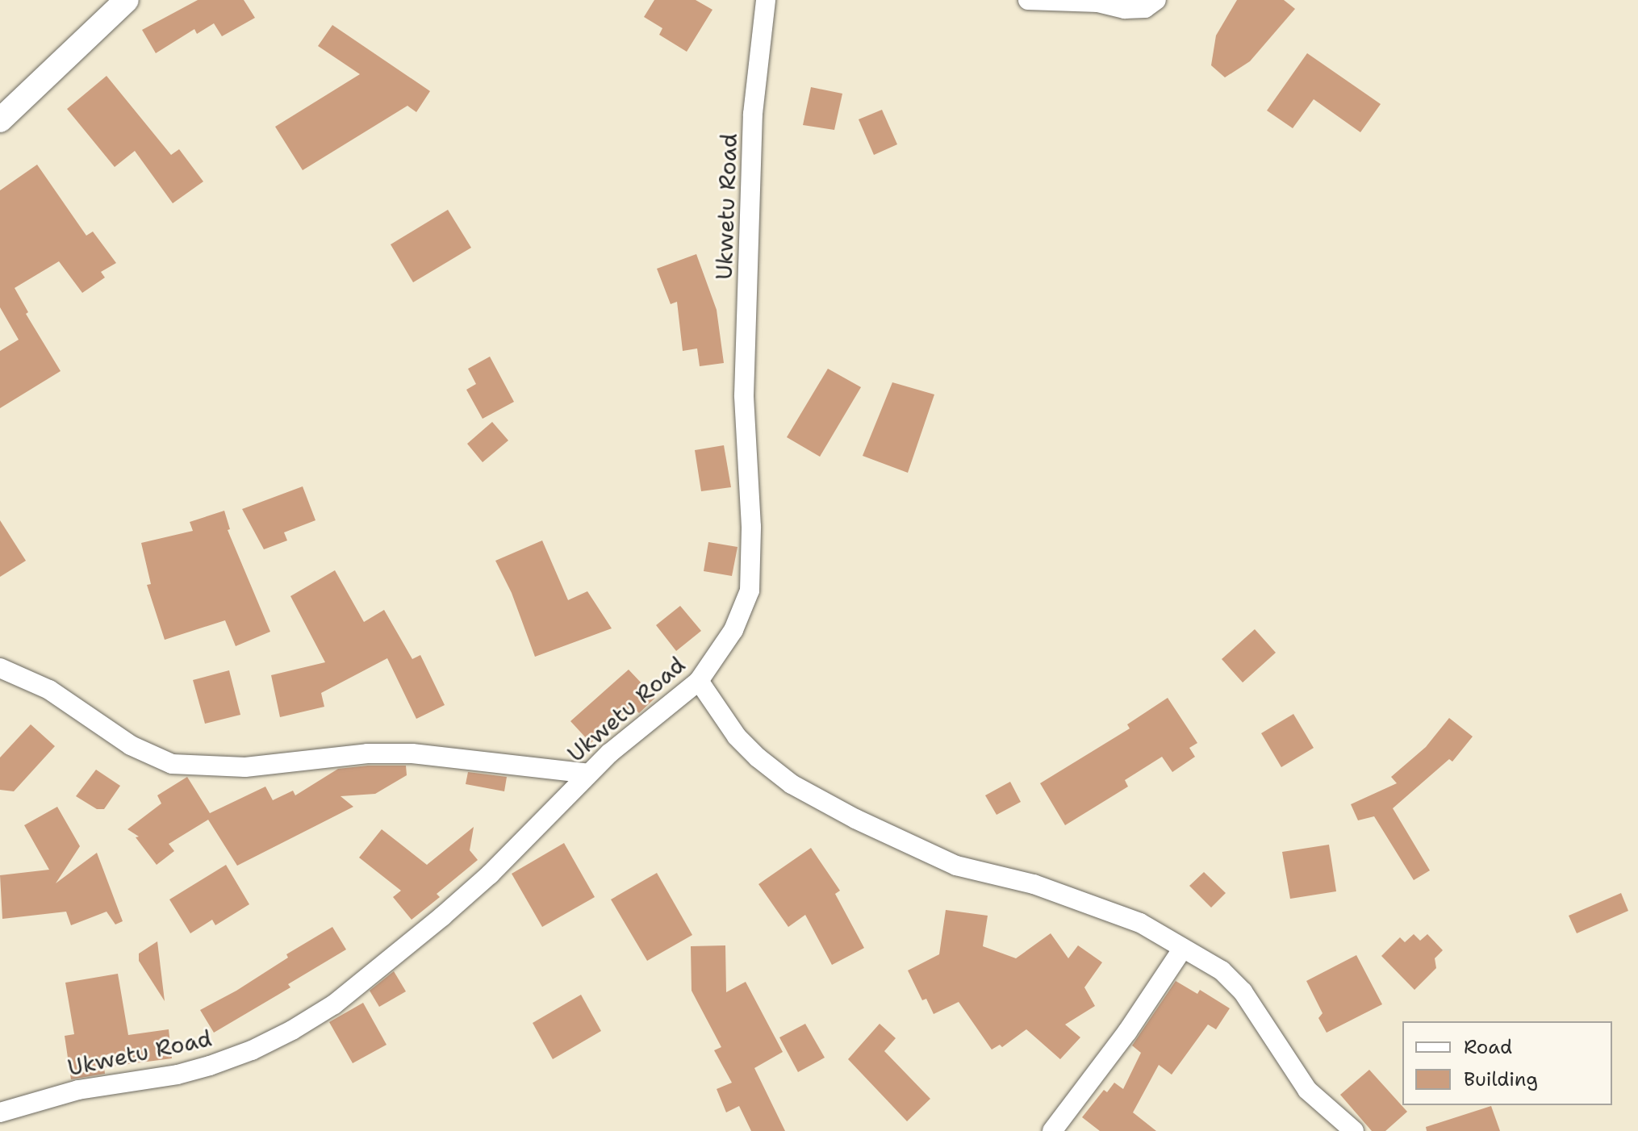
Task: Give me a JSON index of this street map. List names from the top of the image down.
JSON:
{
  "streets": {
    "street": ["Ukwetu Road"]
  },
  "legend": ["Road", "Building"]
}
